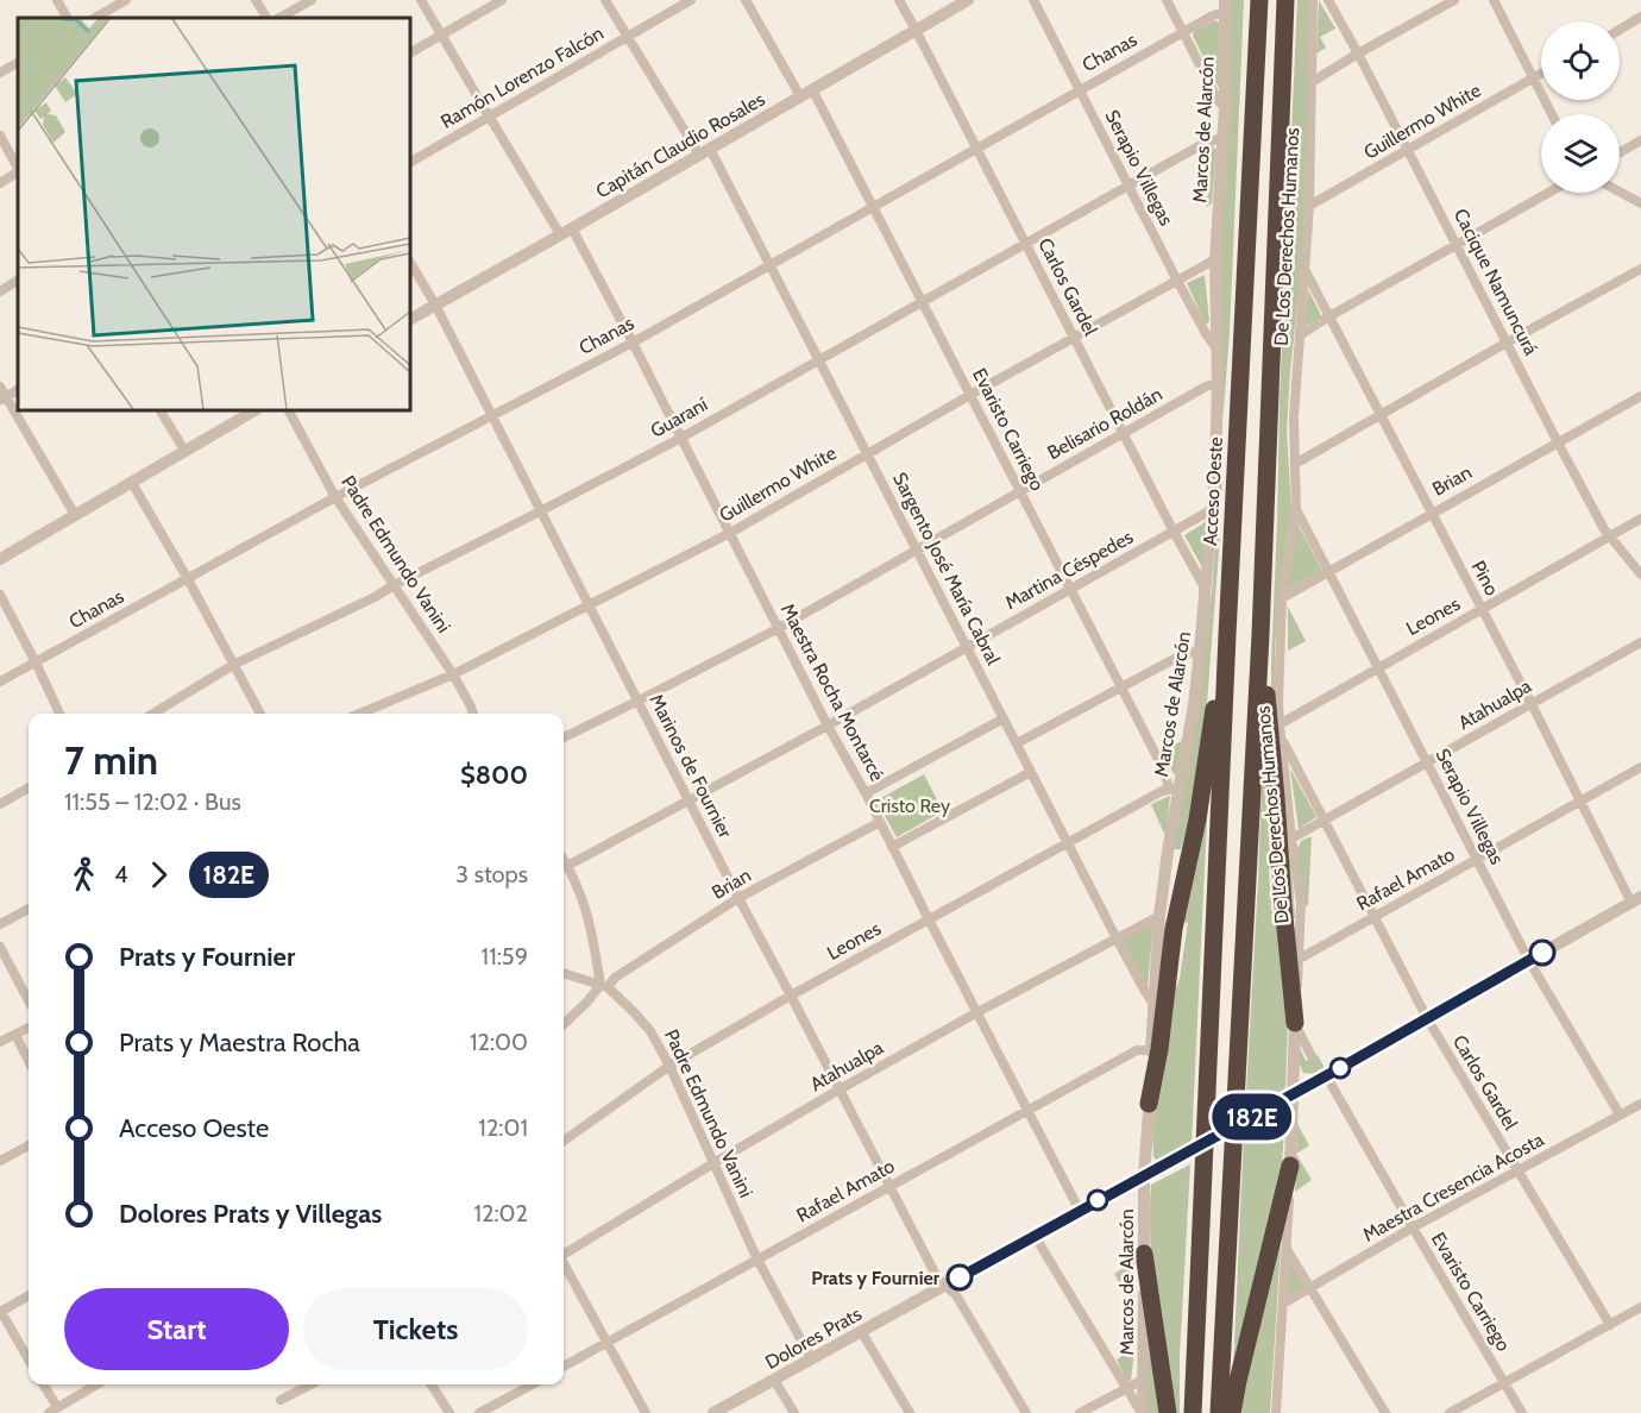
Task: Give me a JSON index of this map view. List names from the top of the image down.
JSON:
{
  "streets": {
    "highway": ["Acceso Oeste"],
    "street": [
      "Chanas",
      "Ramón Lorenzo Falcón",
      "Guillermo White",
      "Marcos de Alarcón",
      "Capitán Claudio Rosales",
      "Serapio Villegas",
      "De Los Derechos Humanos",
      "Cacique Namuncurá",
      "Carlos Gardel",
      "Guaraní",
      "Belisario Roldán",
      "Evaristo Carriego",
      "Brian",
      "Padre Edmundo Vanini",
      "Sargento José María Cabral",
      "Martina Céspedes",
      "Pino",
      "Leones",
      "Maestra Rocha Montarcé",
      "Atahualpa",
      "Marinos de Fournier",
      "Rafael Amato",
      "Maestra Cresencia Acosta",
      "Dolores Prats"
    ]
  },
  "crossings": [
    ["Chanas", "Marcos de Alarcón"],
    ["Chanas", "Serapio Villegas"],
    ["Chanas", "Carlos Gardel"],
    ["Chanas", "Evaristo Carriego"],
    ["Chanas", "Padre Edmundo Vanini"],
    ["Chanas", "Sargento José María Cabral"],
    ["Chanas", "Maestra Rocha Montarcé"],
    ["Chanas", "Marinos de Fournier"],
    ["Ramón Lorenzo Falcón", "Sargento José María Cabral"],
    ["Ramón Lorenzo Falcón", "Maestra Rocha Montarcé"],
    ["Guillermo White", "Marcos de Alarcón"],
    ["Guillermo White", "Serapio Villegas"],
    ["Guillermo White", "De Los Derechos Humanos"],
    ["Guillermo White", "Cacique Namuncurá"],
    ["Guillermo White", "Carlos Gardel"],
    ["Guillermo White", "Evaristo Carriego"],
    ["Guillermo White", "Padre Edmundo Vanini"],
    ["Guillermo White", "Sargento José María Cabral"],
    ["Guillermo White", "Maestra Rocha Montarcé"],
    ["Guillermo White", "Marinos de Fournier"],
    ["Marcos de Alarcón", "Serapio Villegas"],
    ["Marcos de Alarcón", "Carlos Gardel"],
    ["Marcos de Alarcón", "Guaraní"],
    ["Marcos de Alarcón", "Belisario Roldán"],
    ["Marcos de Alarcón", "Evaristo Carriego"],
    ["Marcos de Alarcón", "Sargento José María Cabral"],
    ["Marcos de Alarcón", "Martina Céspedes"],
    ["Marcos de Alarcón", "Leones"],
    ["Marcos de Alarcón", "Atahualpa"],
    ["Marcos de Alarcón", "Rafael Amato"],
    ["Marcos de Alarcón", "Dolores Prats"],
    ["Capitán Claudio Rosales", "Carlos Gardel"],
    ["Capitán Claudio Rosales", "Evaristo Carriego"],
    ["Capitán Claudio Rosales", "Sargento José María Cabral"],
    ["Capitán Claudio Rosales", "Maestra Rocha Montarcé"],
    ["Capitán Claudio Rosales", "Marinos de Fournier"],
    ["Serapio Villegas", "De Los Derechos Humanos"],
    ["Serapio Villegas", "Guaraní"],
    ["Serapio Villegas", "Brian"],
    ["Serapio Villegas", "Leones"],
    ["Serapio Villegas", "Atahualpa"],
    ["Serapio Villegas", "Rafael Amato"],
    ["Serapio Villegas", "Maestra Cresencia Acosta"],
    ["Serapio Villegas", "Dolores Prats"],
    ["De Los Derechos Humanos", "Carlos Gardel"],
    ["De Los Derechos Humanos", "Brian"],
    ["De Los Derechos Humanos", "Pino"],
    ["De Los Derechos Humanos", "Leones"],
    ["De Los Derechos Humanos", "Atahualpa"],
    ["De Los Derechos Humanos", "Rafael Amato"],
    ["De Los Derechos Humanos", "Maestra Cresencia Acosta"],
    ["De Los Derechos Humanos", "Dolores Prats"],
    ["Cacique Namuncurá", "Brian"],
    ["Cacique Namuncurá", "Leones"],
    ["Carlos Gardel", "Guaraní"],
    ["Carlos Gardel", "Belisario Roldán"],
    ["Carlos Gardel", "Martina Céspedes"],
    ["Carlos Gardel", "Atahualpa"],
    ["Carlos Gardel", "Rafael Amato"],
    ["Carlos Gardel", "Maestra Cresencia Acosta"],
    ["Carlos Gardel", "Dolores Prats"],
    ["Guaraní", "Evaristo Carriego"],
    ["Guaraní", "Padre Edmundo Vanini"],
    ["Guaraní", "Sargento José María Cabral"],
    ["Guaraní", "Maestra Rocha Montarcé"],
    ["Guaraní", "Marinos de Fournier"],
    ["Belisario Roldán", "Evaristo Carriego"],
    ["Belisario Roldán", "Sargento José María Cabral"],
    ["Belisario Roldán", "Maestra Rocha Montarcé"],
    ["Belisario Roldán", "Marinos de Fournier"],
    ["Evaristo Carriego", "Martina Céspedes"],
    ["Evaristo Carriego", "Leones"],
    ["Evaristo Carriego", "Maestra Cresencia Acosta"],
    ["Evaristo Carriego", "Dolores Prats"],
    ["Brian", "Padre Edmundo Vanini"],
    ["Brian", "Pino"],
    ["Brian", "Maestra Rocha Montarcé"],
    ["Brian", "Marinos de Fournier"],
    ["Padre Edmundo Vanini", "Leones"],
    ["Padre Edmundo Vanini", "Atahualpa"],
    ["Padre Edmundo Vanini", "Rafael Amato"],
    ["Padre Edmundo Vanini", "Dolores Prats"],
    ["Sargento José María Cabral", "Martina Céspedes"],
    ["Sargento José María Cabral", "Leones"],
    ["Sargento José María Cabral", "Atahualpa"],
    ["Martina Céspedes", "Maestra Rocha Montarcé"],
    ["Martina Céspedes", "Marinos de Fournier"],
    ["Pino", "Leones"],
    ["Pino", "Atahualpa"],
    ["Pino", "Rafael Amato"],
    ["Pino", "Dolores Prats"],
    ["Leones", "Maestra Rocha Montarcé"],
    ["Leones", "Marinos de Fournier"],
    ["Maestra Rocha Montarcé", "Atahualpa"],
    ["Maestra Rocha Montarcé", "Rafael Amato"],
    ["Maestra Rocha Montarcé", "Dolores Prats"],
    ["Atahualpa", "Marinos de Fournier"],
    ["Marinos de Fournier", "Rafael Amato"],
    ["Marinos de Fournier", "Dolores Prats"]
  ],
  "parks": ["Cristo Rey"],
  "places": ["Prats y Fournier"],
  "lines": ["bus line 182E"],
  "page": {
    "on_map": "182E",
    "heading": ["7 min", "11:55 – 12:02 · Bus", "$800"],
    "legs": ["4", "182E", "3 stops"],
    "list": [
      {
        "name": "Prats y Fournier",
        "value": "11:59"
      },
      {
        "name": "Prats y Maestra Rocha",
        "value": "12:00"
      },
      {
        "name": "Acceso Oeste",
        "value": "12:01"
      },
      {
        "name": "Dolores Prats y Villegas",
        "value": "12:02"
      }
    ],
    "buttons": ["Start", "Tickets"]
  }
}
